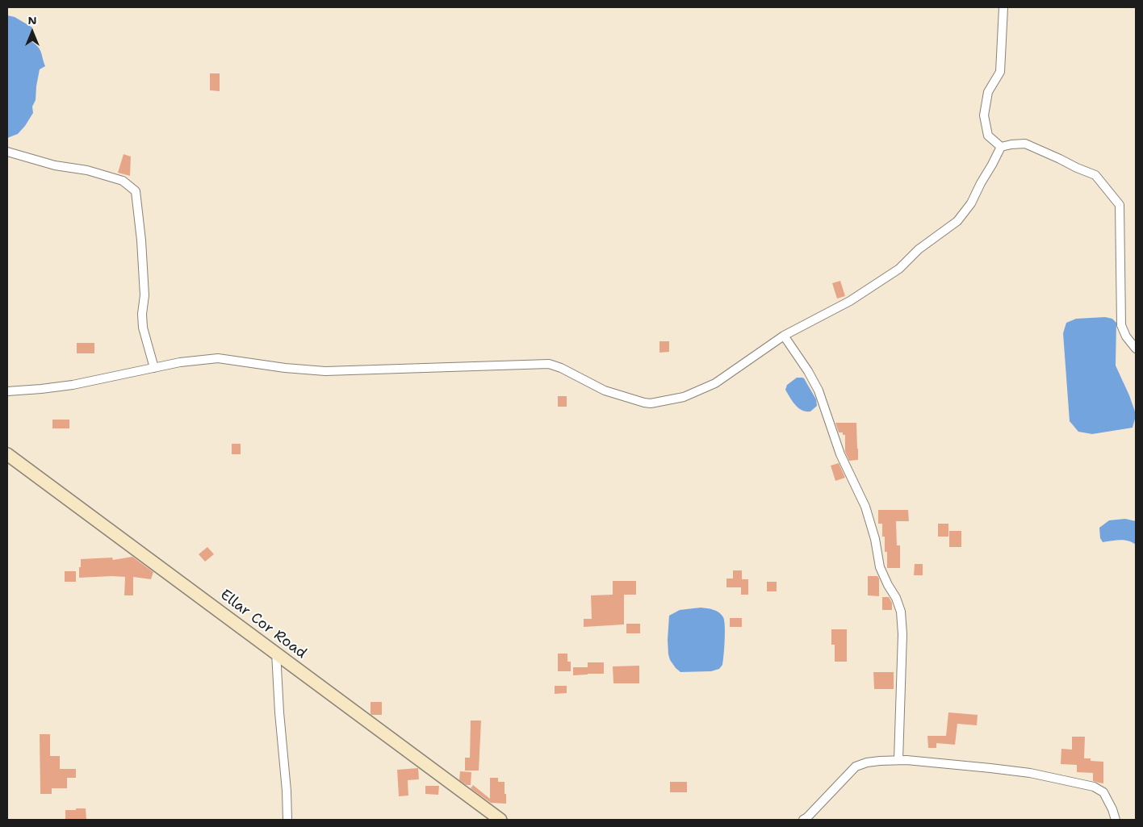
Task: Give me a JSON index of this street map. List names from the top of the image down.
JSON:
{
  "streets": {
    "main road": ["Ellar Cor Road"]
  },
  "north": "top"
}
